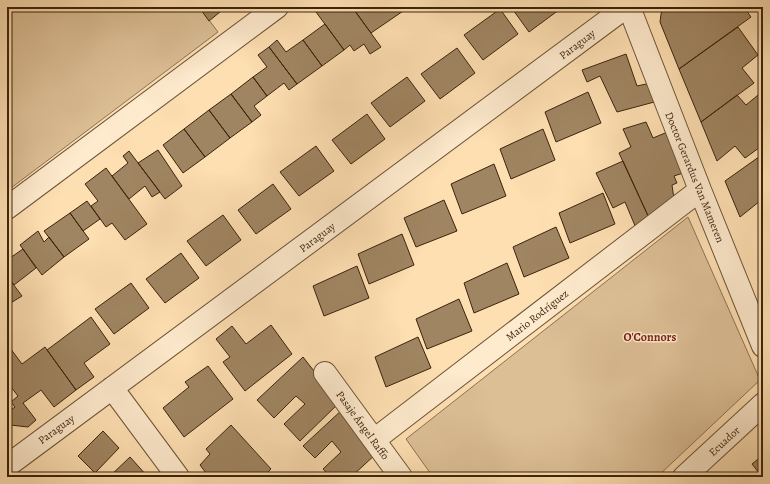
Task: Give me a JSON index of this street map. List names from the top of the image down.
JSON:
{
  "streets": {
    "street": [
      "Paraguay",
      "Doctor Gerardus Van Mameren",
      "Mario Rodríguez",
      "Pasaje Ángel Raffo",
      "Ecuador"
    ]
  },
  "crossings": [
    ["Paraguay", "Doctor Gerardus Van Mameren"],
    ["Doctor Gerardus Van Mameren", "Mario Rodríguez"],
    ["Mario Rodríguez", "Pasaje Ángel Raffo"]
  ],
  "districts": ["O'Connors"]
}
